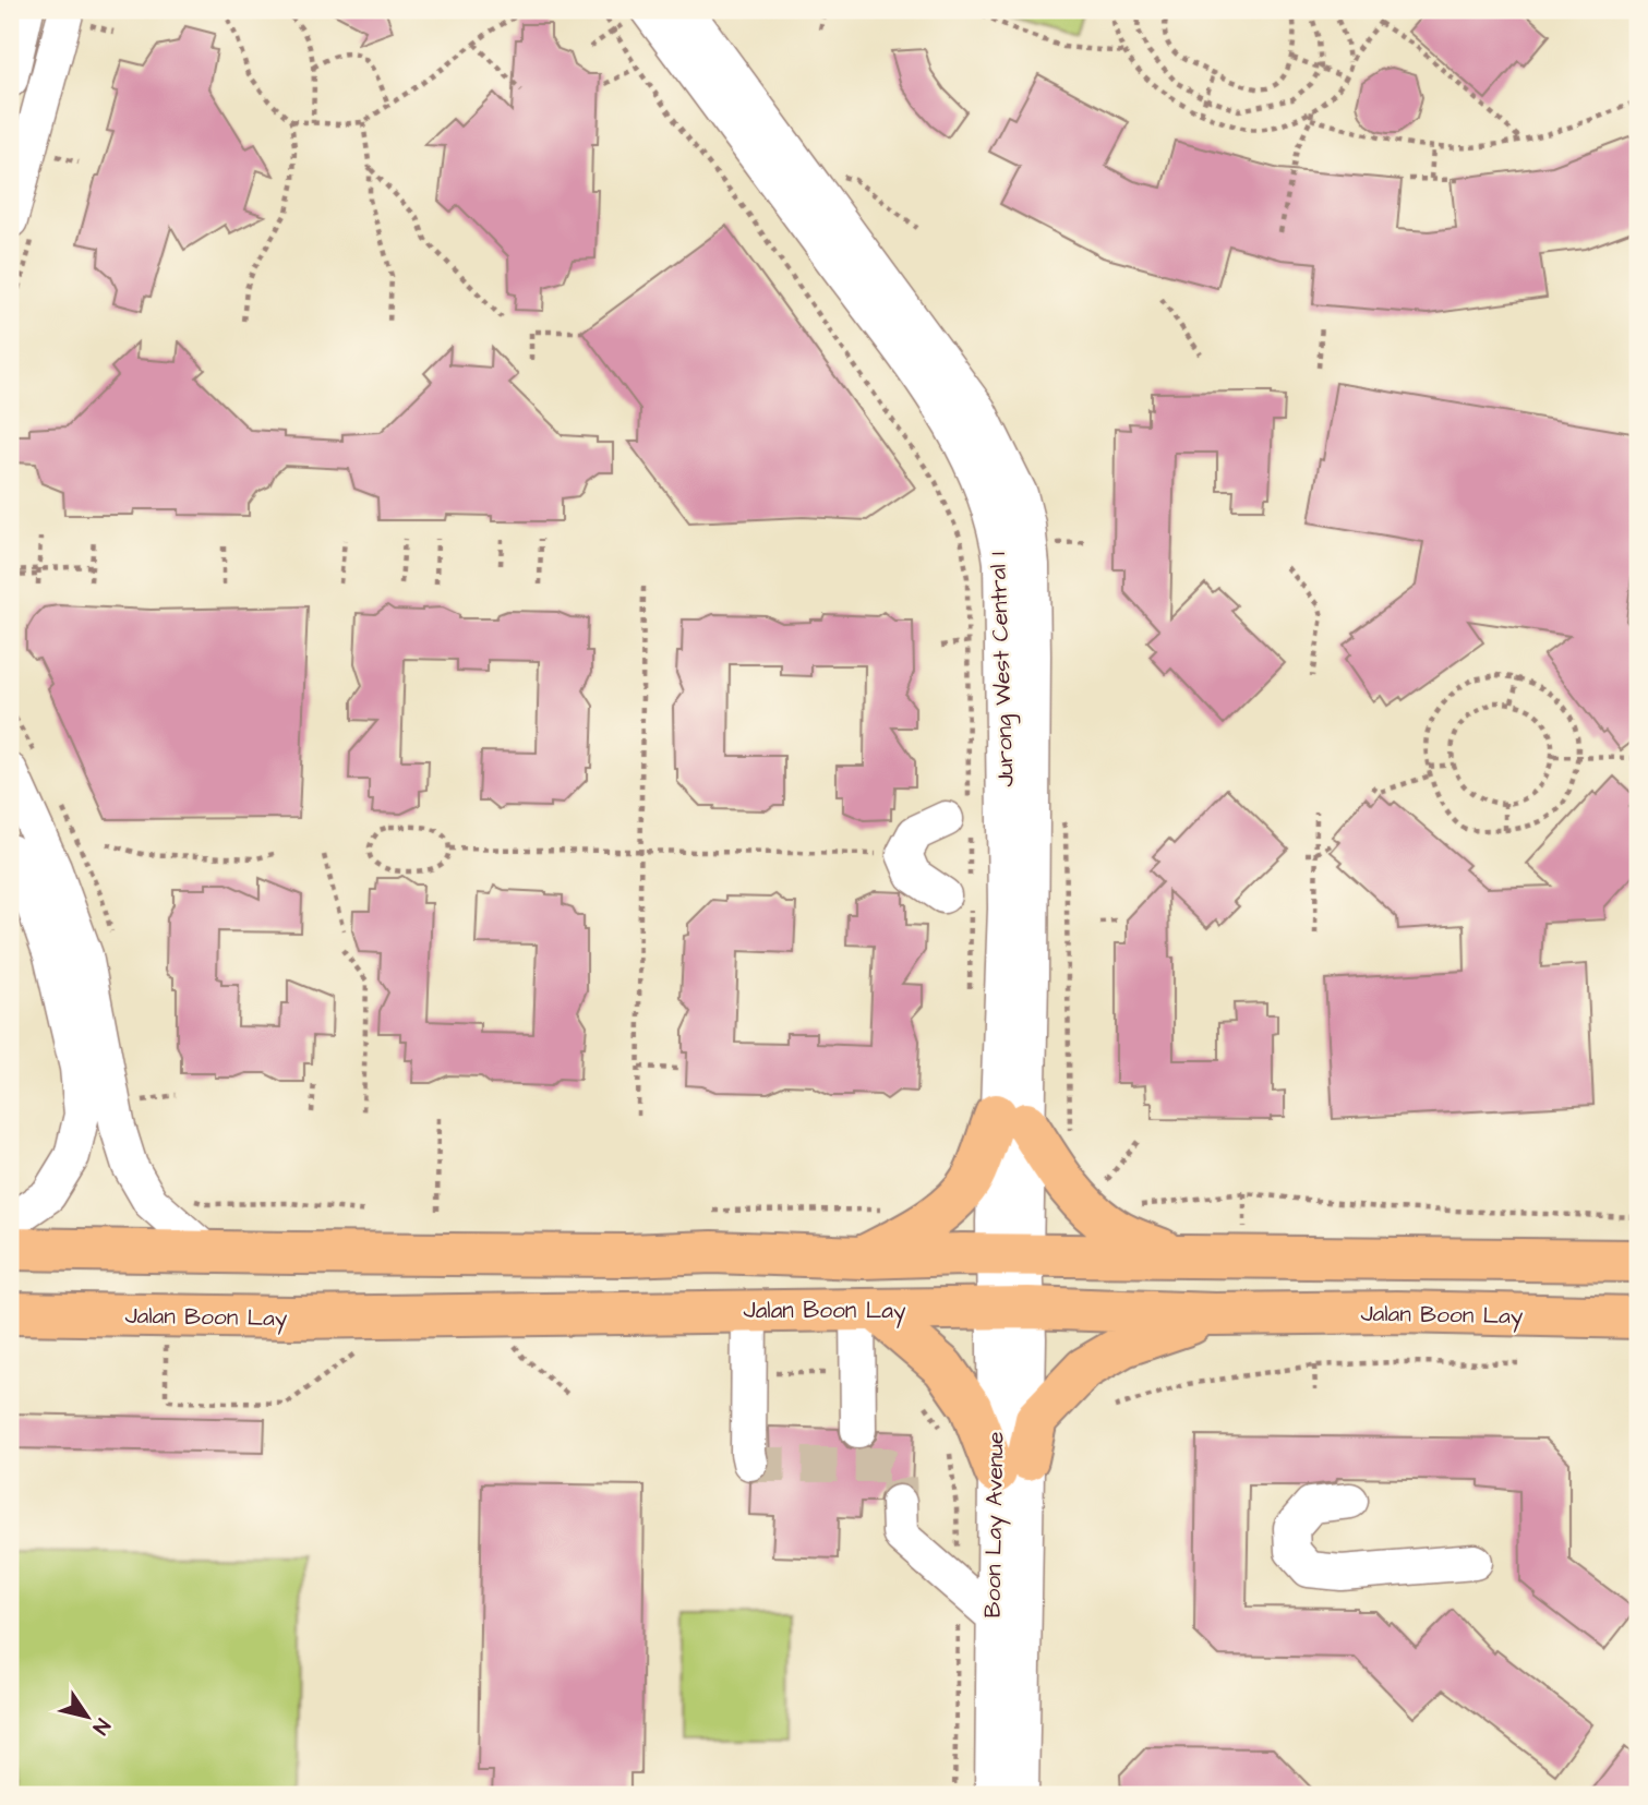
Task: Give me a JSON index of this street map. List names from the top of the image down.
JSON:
{
  "streets": {
    "main road": ["Jalan Boon Lay"],
    "street": ["Jurong West Central 1", "Boon Lay Avenue"]
  },
  "crossings": [
    ["Jurong West Central 1", "Boon Lay Avenue"],
    ["Jalan Boon Lay", "Boon Lay Avenue"]
  ],
  "north": "bottom right"
}
